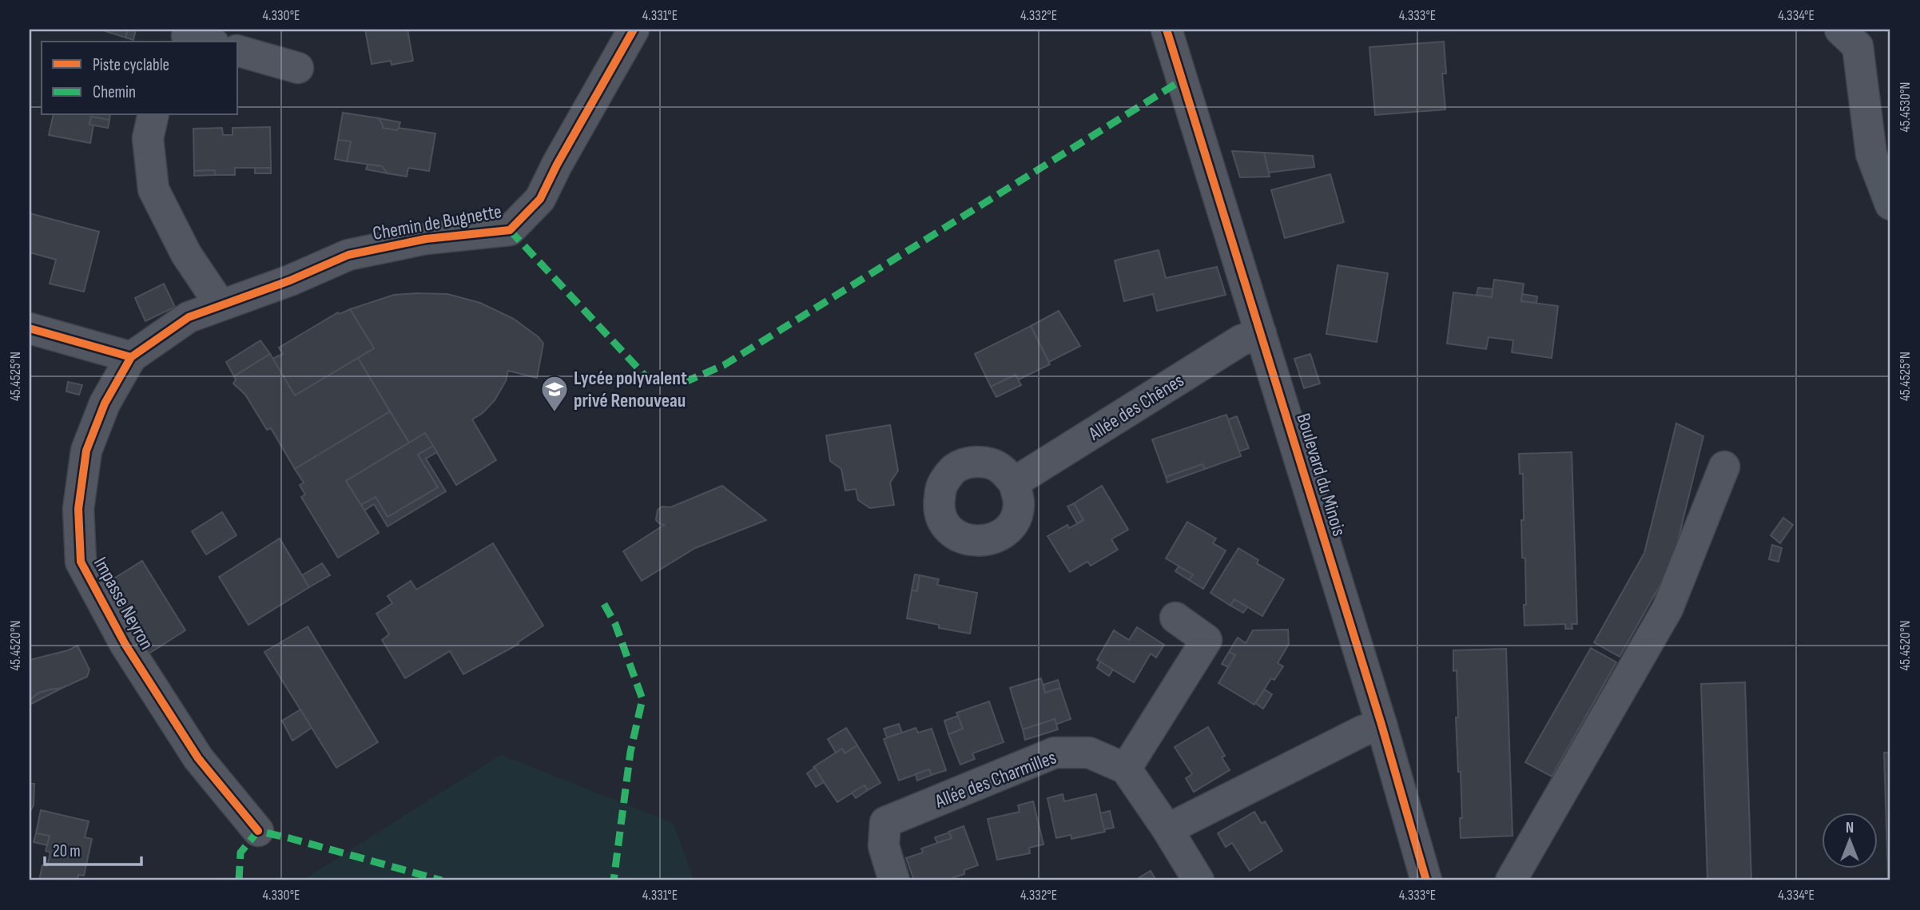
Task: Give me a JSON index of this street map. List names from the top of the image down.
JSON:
{
  "streets": {
    "street": [
      "Chemin de Bugnette",
      "Allée des Chênes",
      "Boulevard du Minois",
      "Impasse Neyron",
      "Allée des Charmilles"
    ]
  },
  "crossings": [
    ["Chemin de Bugnette", "Impasse Neyron"],
    ["Allée des Chênes", "Boulevard du Minois"]
  ],
  "places": {
    "school or university": ["Lycée polyvalent privé Renouveau"]
  },
  "legend": ["Piste cyclable", "Chemin"],
  "scale_bar": "20 m",
  "north": "top",
  "coordinates": [
    "4.330°E",
    "4.331°E",
    "4.332°E",
    "4.333°E",
    "4.334°E",
    "45.4530°N",
    "45.4525°N",
    "45.4520°N"
  ]
}
